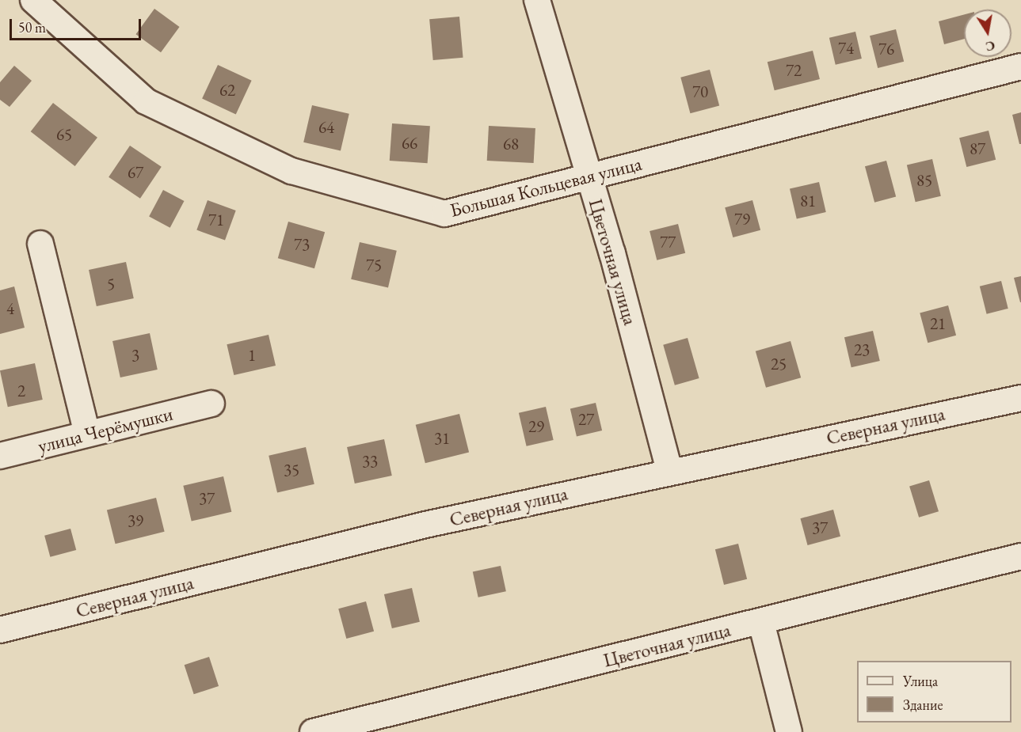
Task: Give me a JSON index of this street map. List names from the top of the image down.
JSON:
{
  "streets": {
    "street": [
      "Большая Кольцевая улица",
      "Цветочная улица",
      "Северная улица",
      "улица Черёмушки"
    ]
  },
  "crossings": [
    ["Большая Кольцевая улица", "Цветочная улица"],
    ["Цветочная улица", "Северная улица"]
  ],
  "house_numbers": [
    "74",
    "76",
    "72",
    "62",
    "70",
    "64",
    "65",
    "66",
    "68",
    "87",
    "67",
    "85",
    "81",
    "79",
    "71",
    "77",
    "73",
    "75",
    "5",
    "4",
    "21",
    "23",
    "3",
    "1",
    "25",
    "2",
    "27",
    "29",
    "31",
    "33",
    "35",
    "37",
    "39",
    "37"
  ],
  "legend": ["Улица", "Здание"],
  "scale_bar": "50 m",
  "north": "bottom"
}
